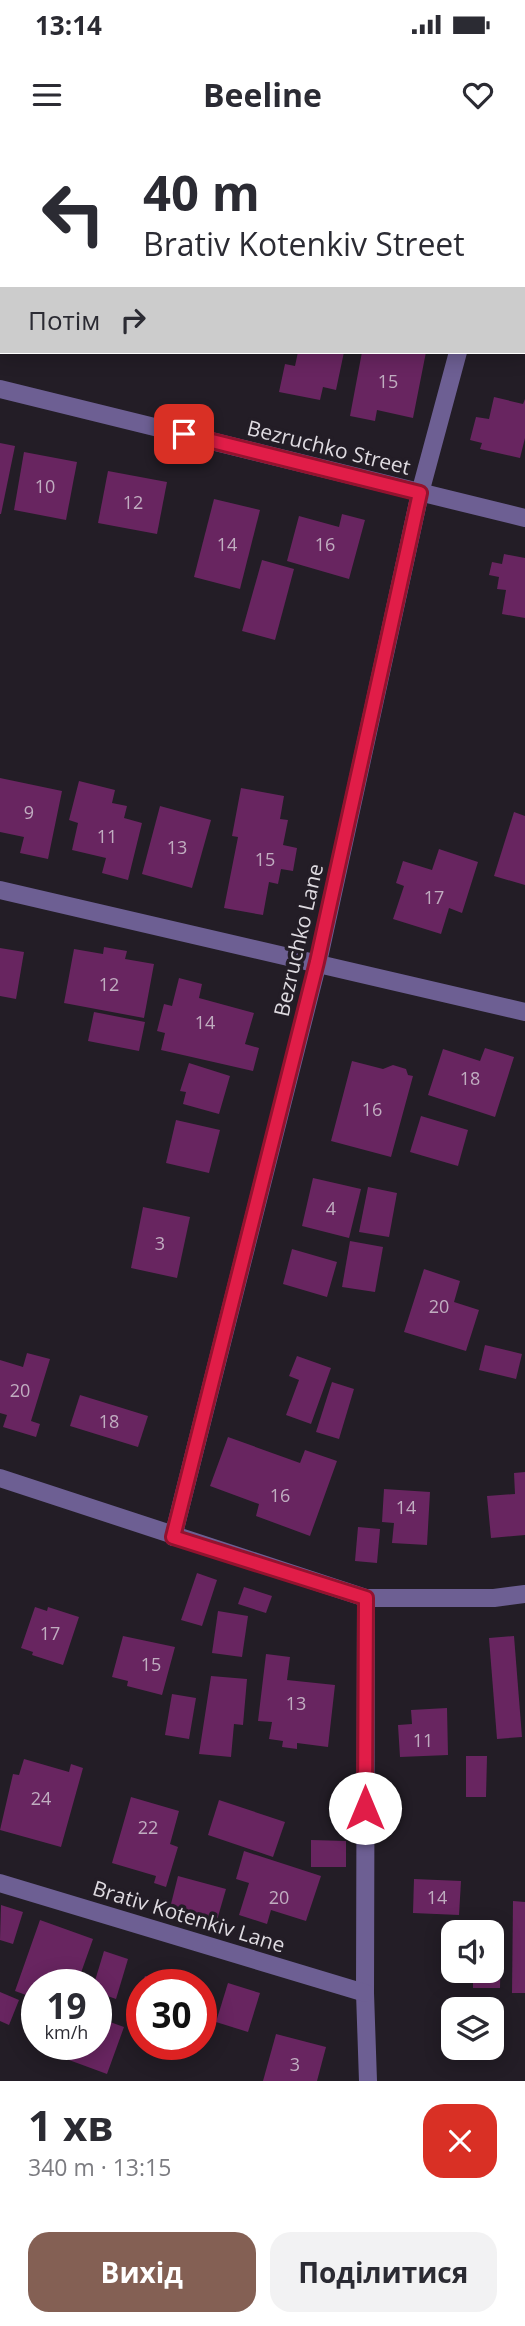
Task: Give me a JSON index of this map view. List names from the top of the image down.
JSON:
{
  "streets": {
    "street": ["Bezruchko Street", "Bezruchko Lane", "Brativ Kotenkiv Lane"]
  },
  "crossings": [
    ["Bezruchko Street", "Bezruchko Lane"]
  ],
  "house_numbers": [
    "15",
    "10",
    "12",
    "14",
    "16",
    "9",
    "11",
    "13",
    "15",
    "17",
    "12",
    "14",
    "18",
    "16",
    "4",
    "3",
    "20",
    "20",
    "18",
    "16",
    "14",
    "17",
    "15",
    "13",
    "11",
    "24",
    "22",
    "20",
    "14",
    "3"
  ],
  "page": {
    "status": "13:14",
    "header": "Beeline",
    "turn": ["40 m", "Brativ Kotenkiv Street"],
    "then": "Потім",
    "speed": "19 km/h",
    "limit": "30",
    "heading": ["1 хв", "340 m · 13:15"],
    "buttons": ["Вихід", "Поділитися"]
  }
}
